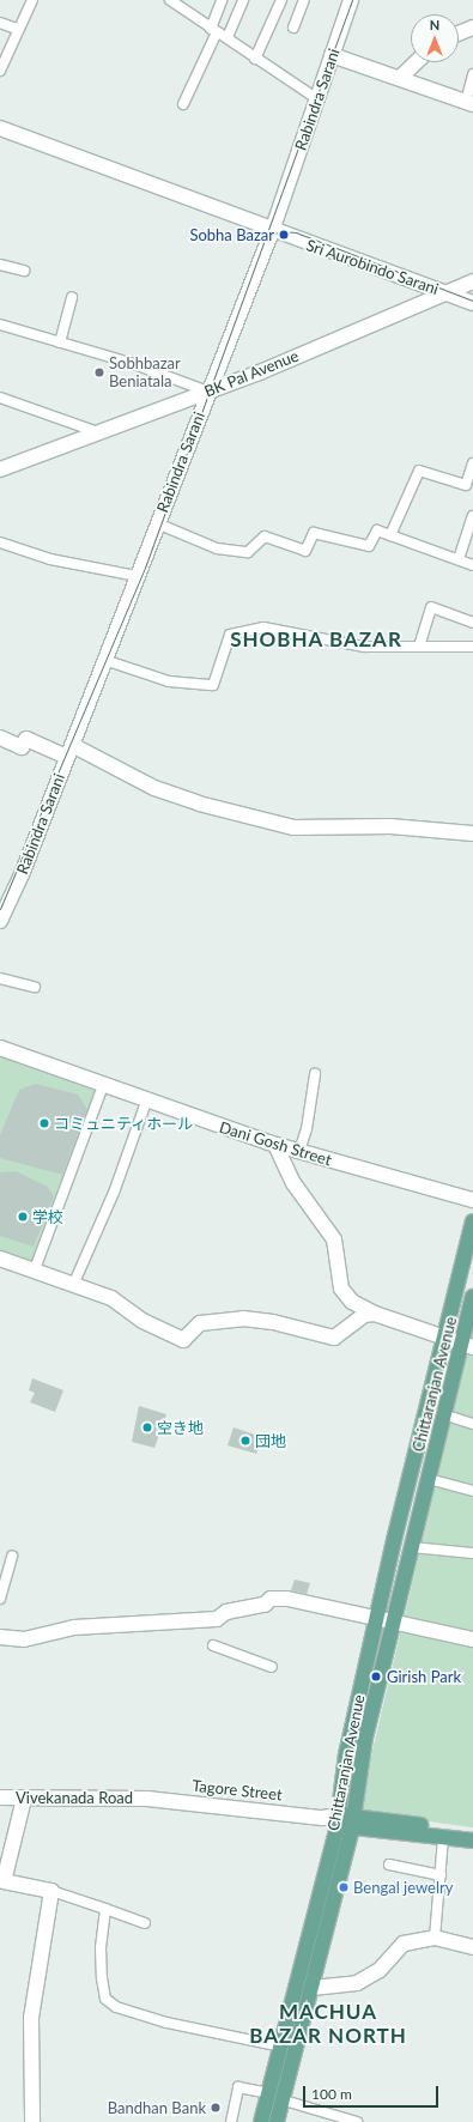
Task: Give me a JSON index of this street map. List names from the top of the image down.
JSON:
{
  "streets": {
    "main road": ["Chittaranjan Avenue"],
    "street": [
      "Rabindra Sarani",
      "Sri Aurobindo Sarani",
      "BK Pal Avenue",
      "Dani Gosh Street",
      "Tagore Street",
      "Vivekanada Road"
    ]
  },
  "crossings": [
    ["Rabindra Sarani", "Sri Aurobindo Sarani"],
    ["Rabindra Sarani", "BK Pal Avenue"],
    ["Sri Aurobindo Sarani", "BK Pal Avenue"],
    ["Chittaranjan Avenue", "Tagore Street"],
    ["Tagore Street", "Vivekanada Road"]
  ],
  "districts": ["SHOBHA BAZAR", "MACHUA BAZAR NORTH"],
  "places": [
    "Sobha Bazar",
    "Sobhbazar Beniatala",
    "コミュニティホール",
    "学校",
    "空き地",
    "団地",
    "Girish Park",
    "Bengal jewelry",
    "Bandhan Bank"
  ],
  "scale_bar": "100 m",
  "north": "top"
}
